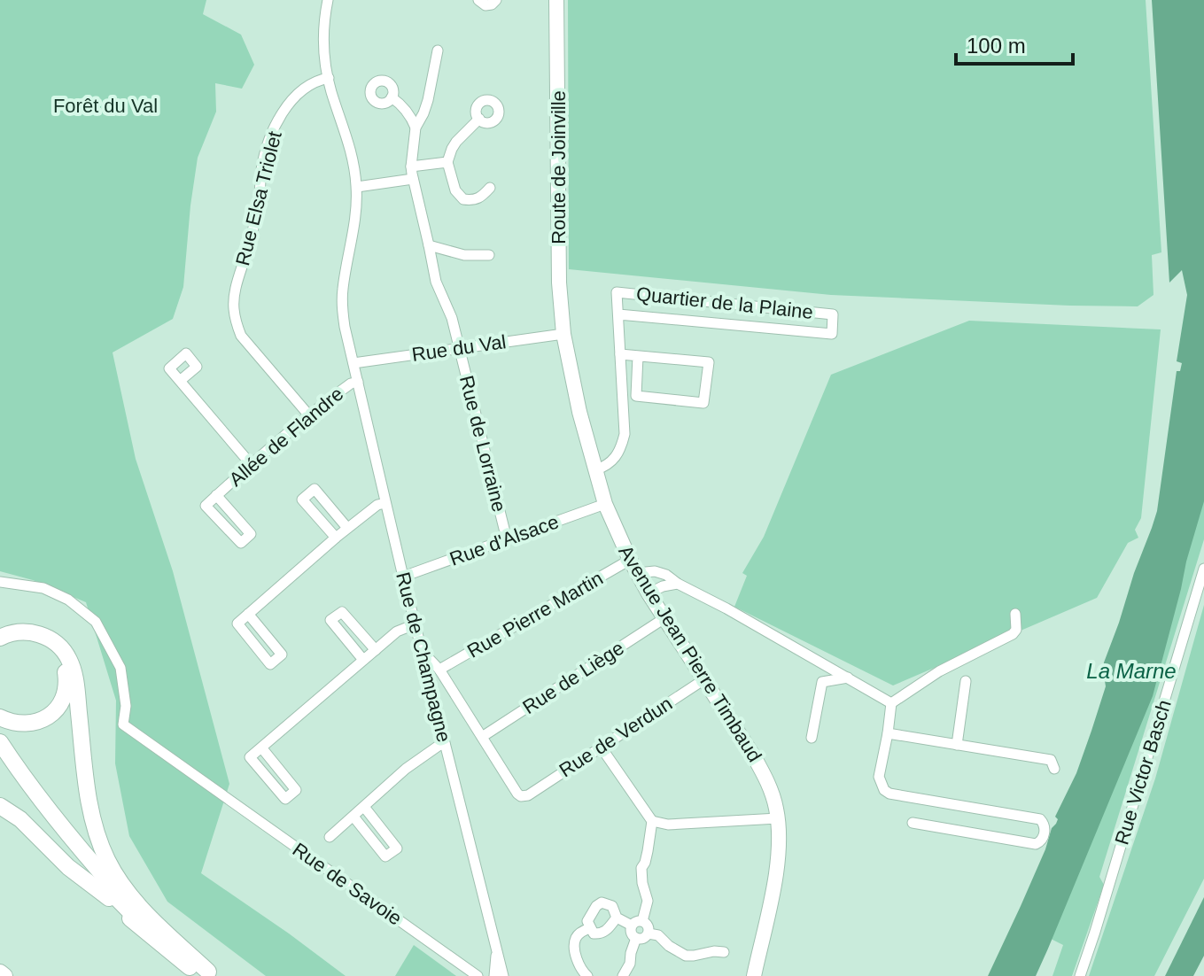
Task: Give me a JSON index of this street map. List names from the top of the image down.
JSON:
{
  "streets": {
    "main road": ["Route de Joinville", "Avenue Jean Pierre Timbaud"],
    "street": [
      "Rue Elsa Triolet",
      "Quartier de la Plaine",
      "Rue du Val",
      "Allée de Flandre",
      "Rue de Lorraine",
      "Rue d'Alsace",
      "Rue Pierre Martin",
      "Rue de Champagne",
      "Rue de Liège",
      "Rue de Verdun",
      "Rue Victor Basch",
      "Rue de Savoie"
    ]
  },
  "crossings": [
    ["Route de Joinville", "Rue du Val"],
    ["Route de Joinville", "Avenue Jean Pierre Timbaud"],
    ["Rue Elsa Triolet", "Allée de Flandre"],
    ["Rue Elsa Triolet", "Rue de Champagne"],
    ["Rue du Val", "Rue de Lorraine"],
    ["Rue du Val", "Avenue Jean Pierre Timbaud"],
    ["Rue du Val", "Rue de Champagne"],
    ["Allée de Flandre", "Rue de Champagne"],
    ["Rue de Lorraine", "Rue d'Alsace"],
    ["Rue d'Alsace", "Avenue Jean Pierre Timbaud"],
    ["Rue d'Alsace", "Rue de Champagne"],
    ["Rue Pierre Martin", "Avenue Jean Pierre Timbaud"],
    ["Avenue Jean Pierre Timbaud", "Rue de Liège"],
    ["Avenue Jean Pierre Timbaud", "Rue de Verdun"],
    ["Rue de Liège", "Rue de Verdun"]
  ],
  "water": ["La Marne"],
  "parks": ["Forêt du Val"],
  "scale_bar": "100 m"
}
